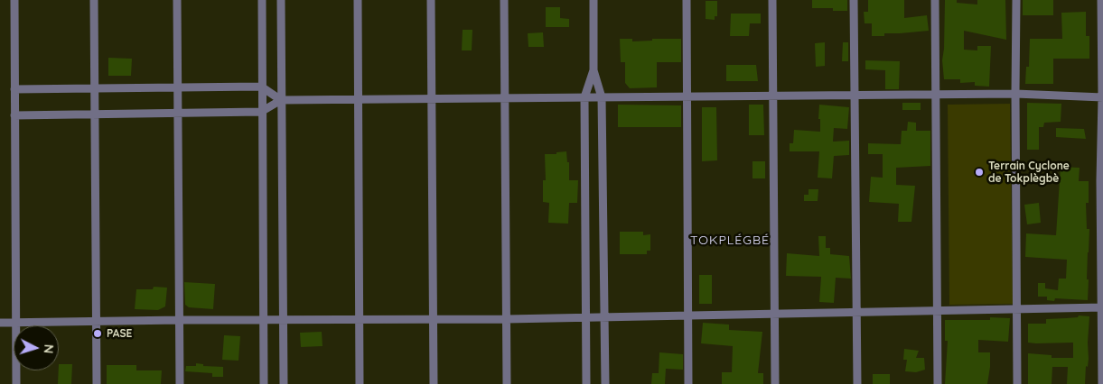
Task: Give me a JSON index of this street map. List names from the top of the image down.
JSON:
{
  "districts": ["TOKPLÉGBÉ"],
  "places": ["Terrain Cyclone de Tokplègbè", "PASE"],
  "north": "right"
}
